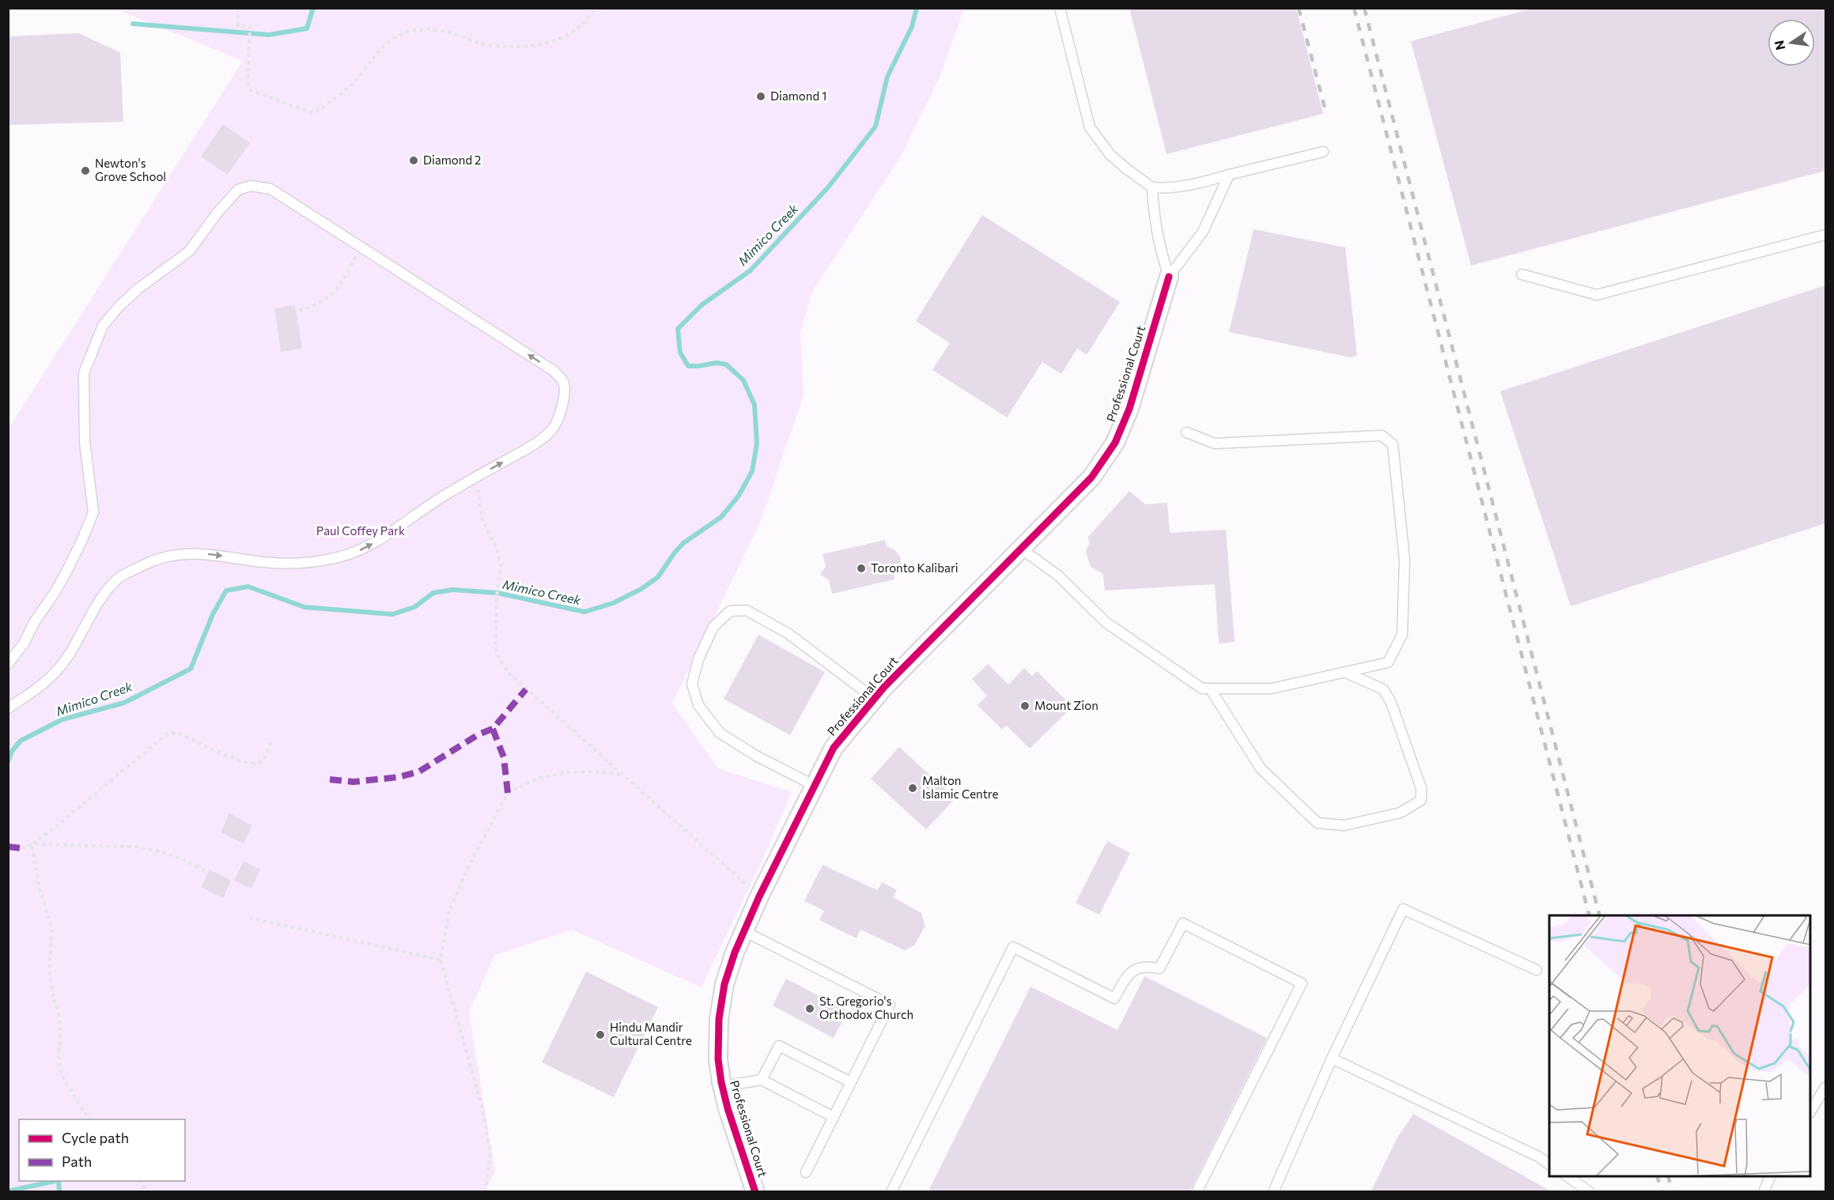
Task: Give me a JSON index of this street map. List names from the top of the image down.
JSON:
{
  "streets": {
    "street": ["Professional Court"]
  },
  "water": ["Mimico Creek"],
  "parks": ["Paul Coffey Park"],
  "places": [
    "Diamond 1",
    "Diamond 2",
    "Newton's Grove School",
    "Toronto Kalibari",
    "Mount Zion",
    "Malton Islamic Centre",
    "St. Gregorio's Orthodox Church",
    "Hindu Mandir Cultural Centre"
  ],
  "legend": ["Cycle path", "Path"],
  "north": "left"
}
